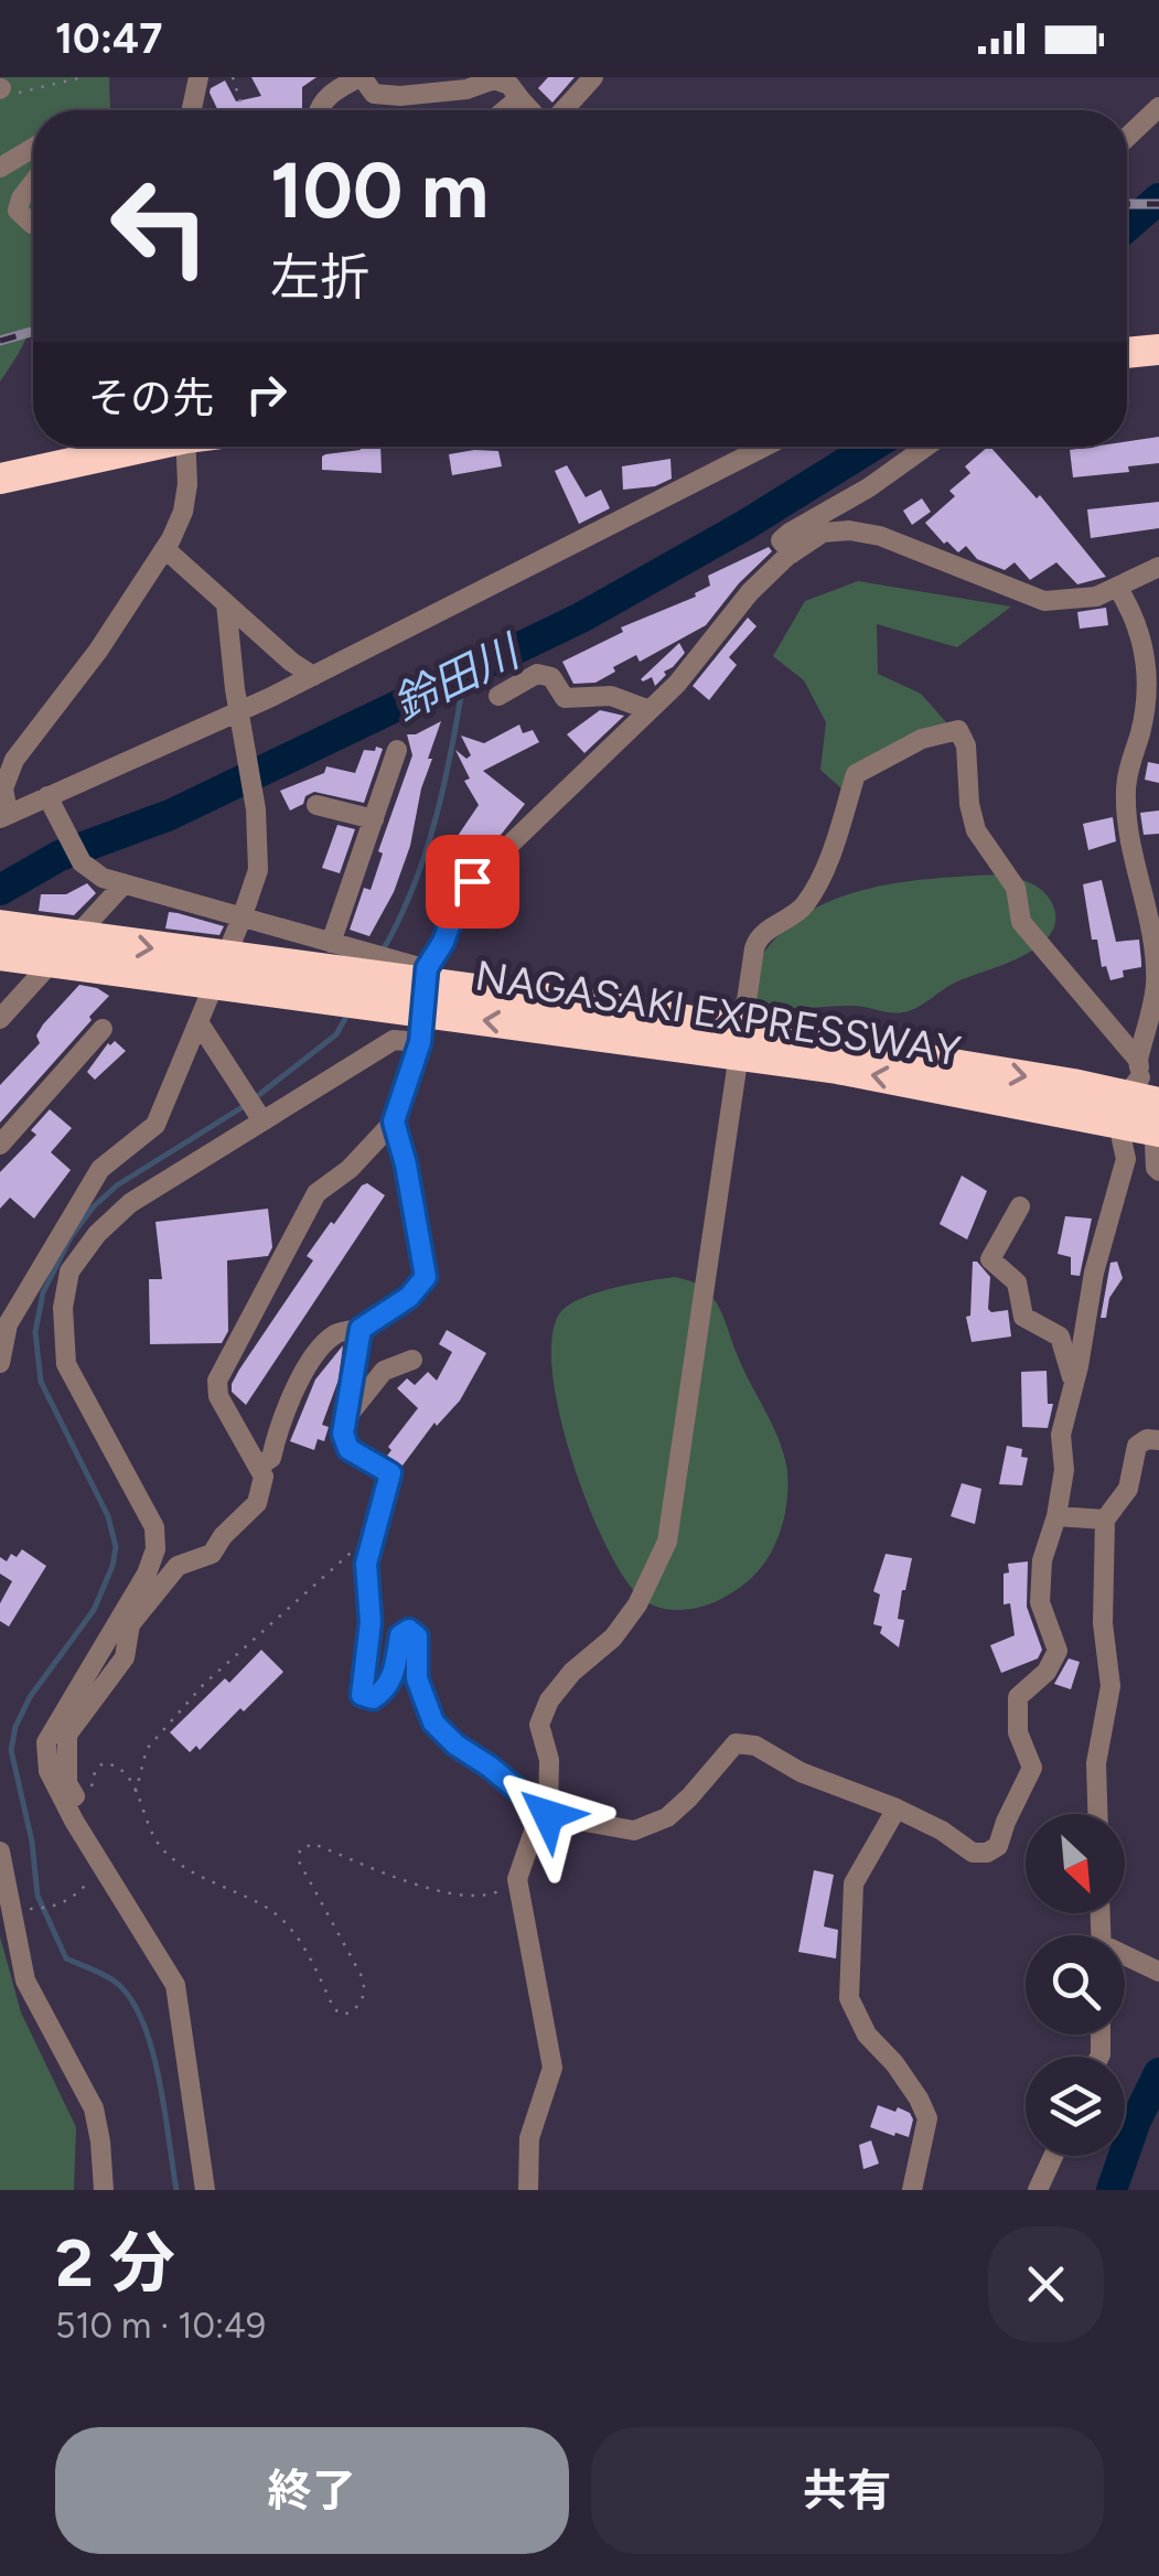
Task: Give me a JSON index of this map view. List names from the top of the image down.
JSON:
{
  "streets": {
    "highway": ["NAGASAKI EXPRESSWAY"]
  },
  "water": ["鈴田川"],
  "north": "bottom right",
  "page": {
    "status": "10:47",
    "turn": ["100 m", "左折"],
    "then": "その先",
    "heading": ["2 分", "510 m · 10:49"],
    "buttons": ["終了", "共有"]
  }
}
